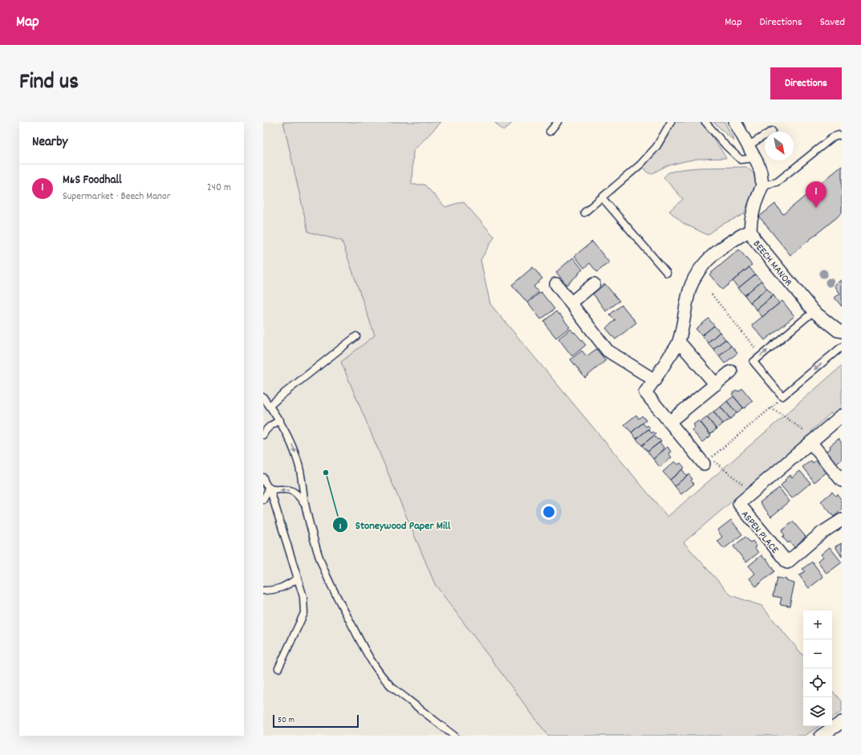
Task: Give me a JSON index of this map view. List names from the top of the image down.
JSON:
{
  "streets": {
    "street": ["BEECH MANOR", "ASPEN PLACE"]
  },
  "places": ["Stoneywood Paper Mill"],
  "scale_bar": "50 m",
  "north": "bottom right",
  "page": {
    "header": "Map",
    "nav": ["Map", "Directions", "Saved"],
    "title": "Find us",
    "buttons": "Directions",
    "heading": "Nearby",
    "list": [
      {
        "mark": "1",
        "name": "M&S Foodhall",
        "note": "Supermarket · Beech Manor",
        "value": "240 m"
      }
    ],
    "pins": "1",
    "map_buttons": ["+", "−"],
    "scale": "50 m"
  }
}
